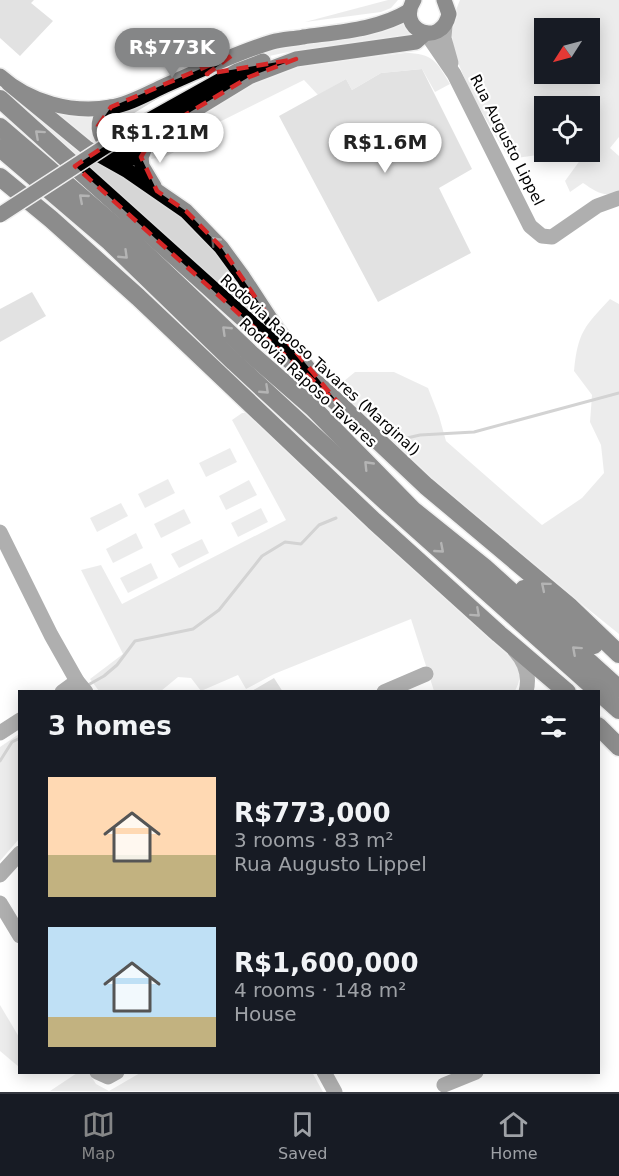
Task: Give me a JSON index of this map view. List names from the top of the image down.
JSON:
{
  "streets": {
    "highway": ["Rodovia Raposo Tavares (Marginal)", "Rodovia Raposo Tavares"],
    "street": ["Rua Augusto Lippel"]
  },
  "north": "bottom left",
  "page": {
    "price": ["R$773K", "R$1.21M", "R$1.6M"],
    "heading": "3 homes",
    "list": [
      {
        "name": "R$773,000",
        "note": "3 rooms · 83 m² · Rua Augusto Lippel"
      },
      {
        "name": "R$1,600,000",
        "note": "4 rooms · 148 m² · House"
      }
    ],
    "tabs": ["Map", "Saved", "Home"]
  }
}
